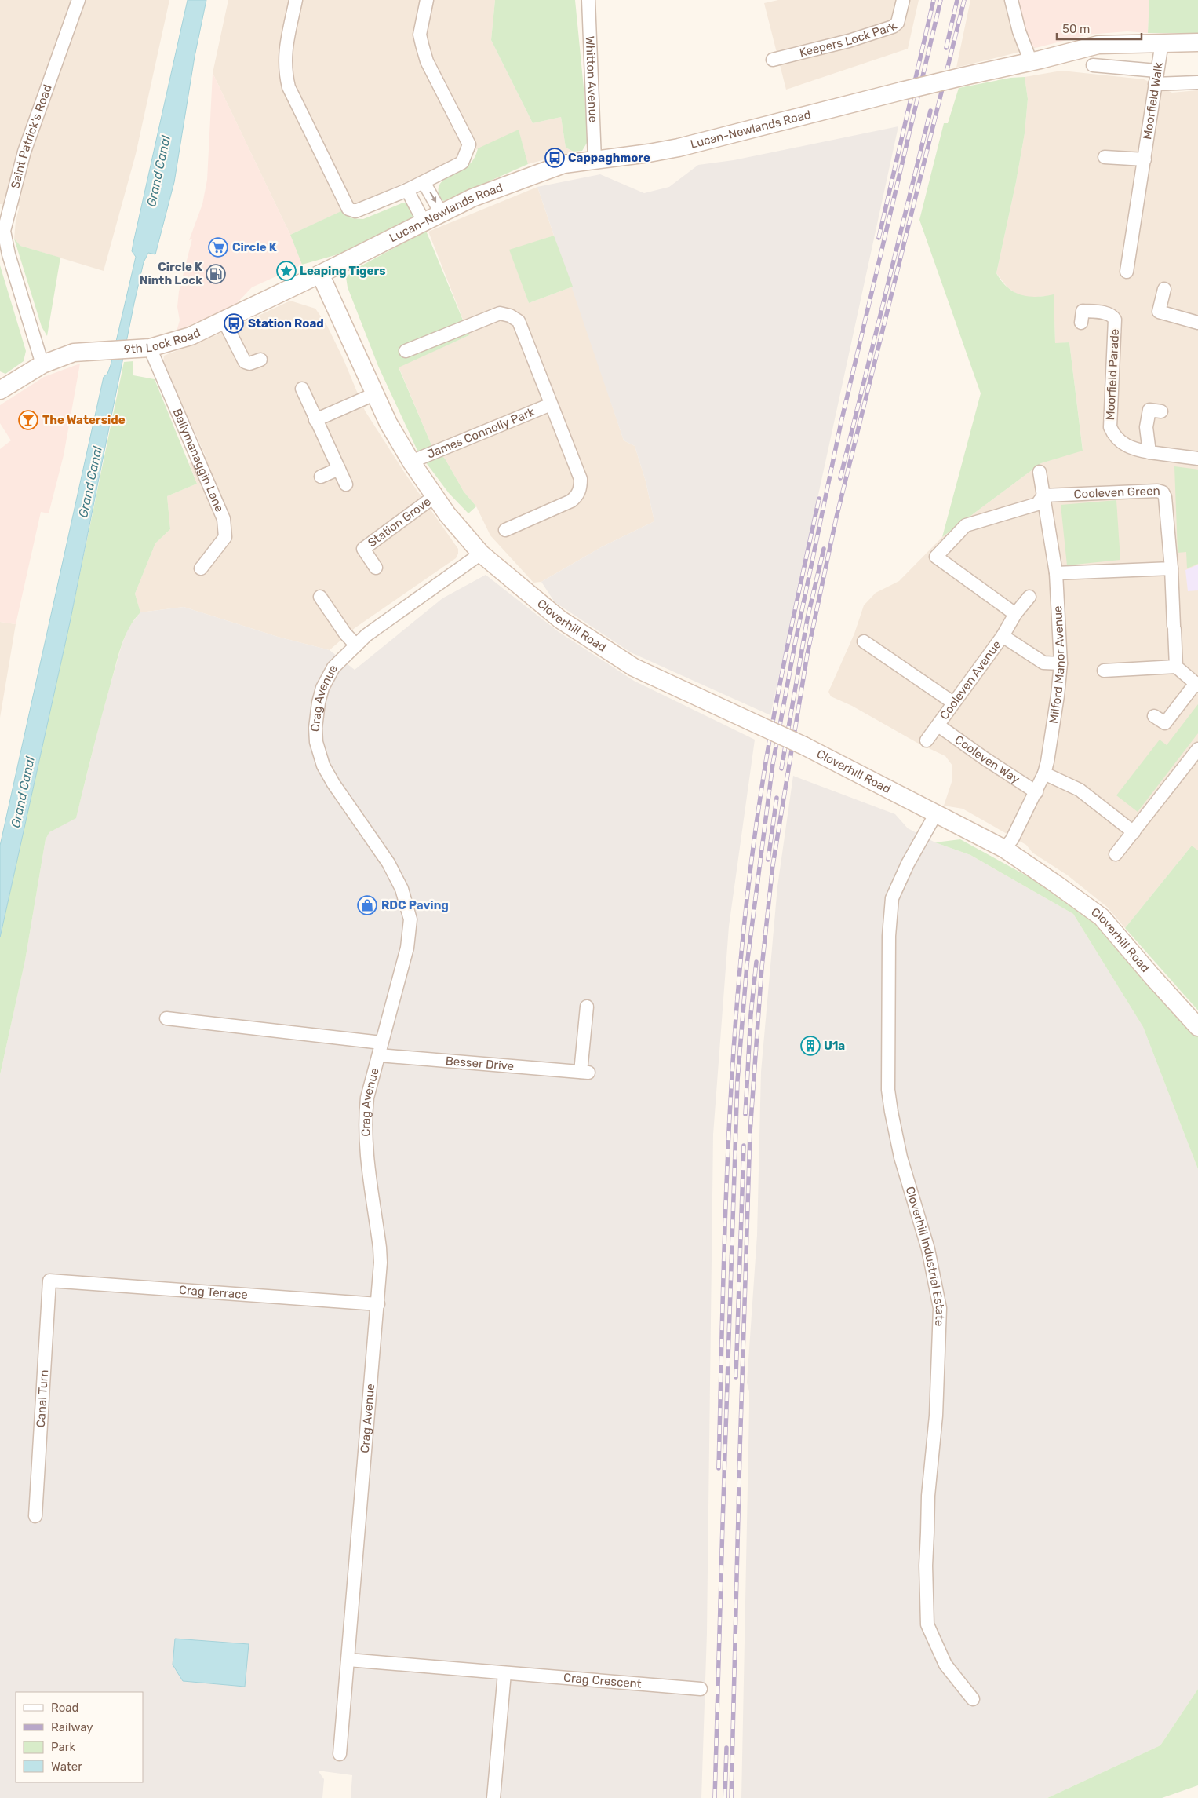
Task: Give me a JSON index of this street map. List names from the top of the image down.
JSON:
{
  "streets": {
    "street": [
      "Keepers Lock Park",
      "Whitton Avenue",
      "Moorfield Walk",
      "Lucan-Newlands Road",
      "Saint Patrick's Road",
      "9th Lock Road",
      "Moorfield Parade",
      "James Connolly Park",
      "Ballymanaggin Lane",
      "Cooleven Green",
      "Station Grove",
      "Cloverhill Road",
      "Milford Manor Avenue",
      "Cooleven Avenue",
      "Crag Avenue",
      "Cooleven Way",
      "Besser Drive",
      "Cloverhill Industrial Estate",
      "Crag Terrace",
      "Canal Turn",
      "Crag Crescent"
    ]
  },
  "crossings": [
    ["Whitton Avenue", "Lucan-Newlands Road"],
    ["Moorfield Walk", "Lucan-Newlands Road"],
    ["Lucan-Newlands Road", "9th Lock Road"],
    ["Saint Patrick's Road", "9th Lock Road"],
    ["9th Lock Road", "Ballymanaggin Lane"],
    ["Cooleven Green", "Milford Manor Avenue"],
    ["Cloverhill Road", "Milford Manor Avenue"],
    ["Cloverhill Road", "Crag Avenue"],
    ["Cloverhill Road", "Cloverhill Industrial Estate"],
    ["Milford Manor Avenue", "Cooleven Avenue"],
    ["Milford Manor Avenue", "Cooleven Way"],
    ["Cooleven Avenue", "Cooleven Way"],
    ["Crag Avenue", "Besser Drive"],
    ["Crag Avenue", "Crag Terrace"],
    ["Crag Avenue", "Crag Crescent"],
    ["Crag Terrace", "Canal Turn"]
  ],
  "water": ["Grand Canal"],
  "places": {
    "bus stop": ["Cappaghmore", "Station Road"],
    "supermarket": ["Circle K"],
    "place": ["Leaping Tigers"],
    "fuel station": ["Circle K Ninth Lock"],
    "bar": ["The Waterside"],
    "shop": ["RDC Paving"],
    "building": ["U1a"]
  },
  "legend": [
    "Road",
    "Railway",
    "Park",
    "Water"
  ],
  "scale_bar": "50 m"
}
